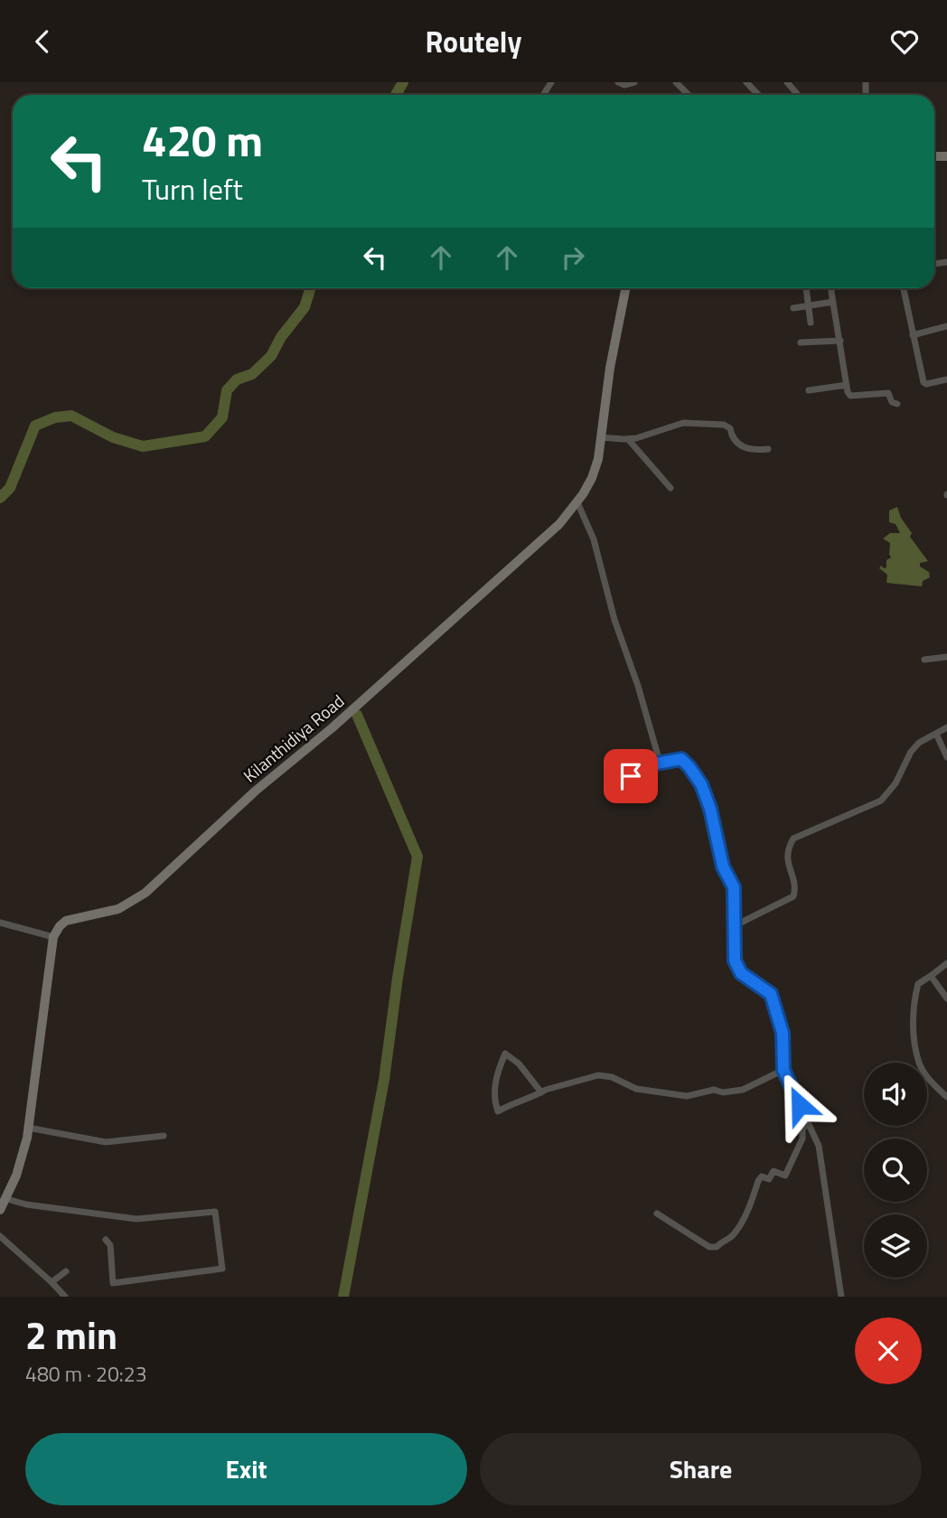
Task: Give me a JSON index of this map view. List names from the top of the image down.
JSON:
{
  "streets": {
    "street": ["Kilanthidiya Road"]
  },
  "page": {
    "header": "Routely",
    "turn": ["420 m", "Turn left"],
    "heading": ["2 min", "480 m · 20:23"],
    "buttons": ["Exit", "Share"]
  }
}
